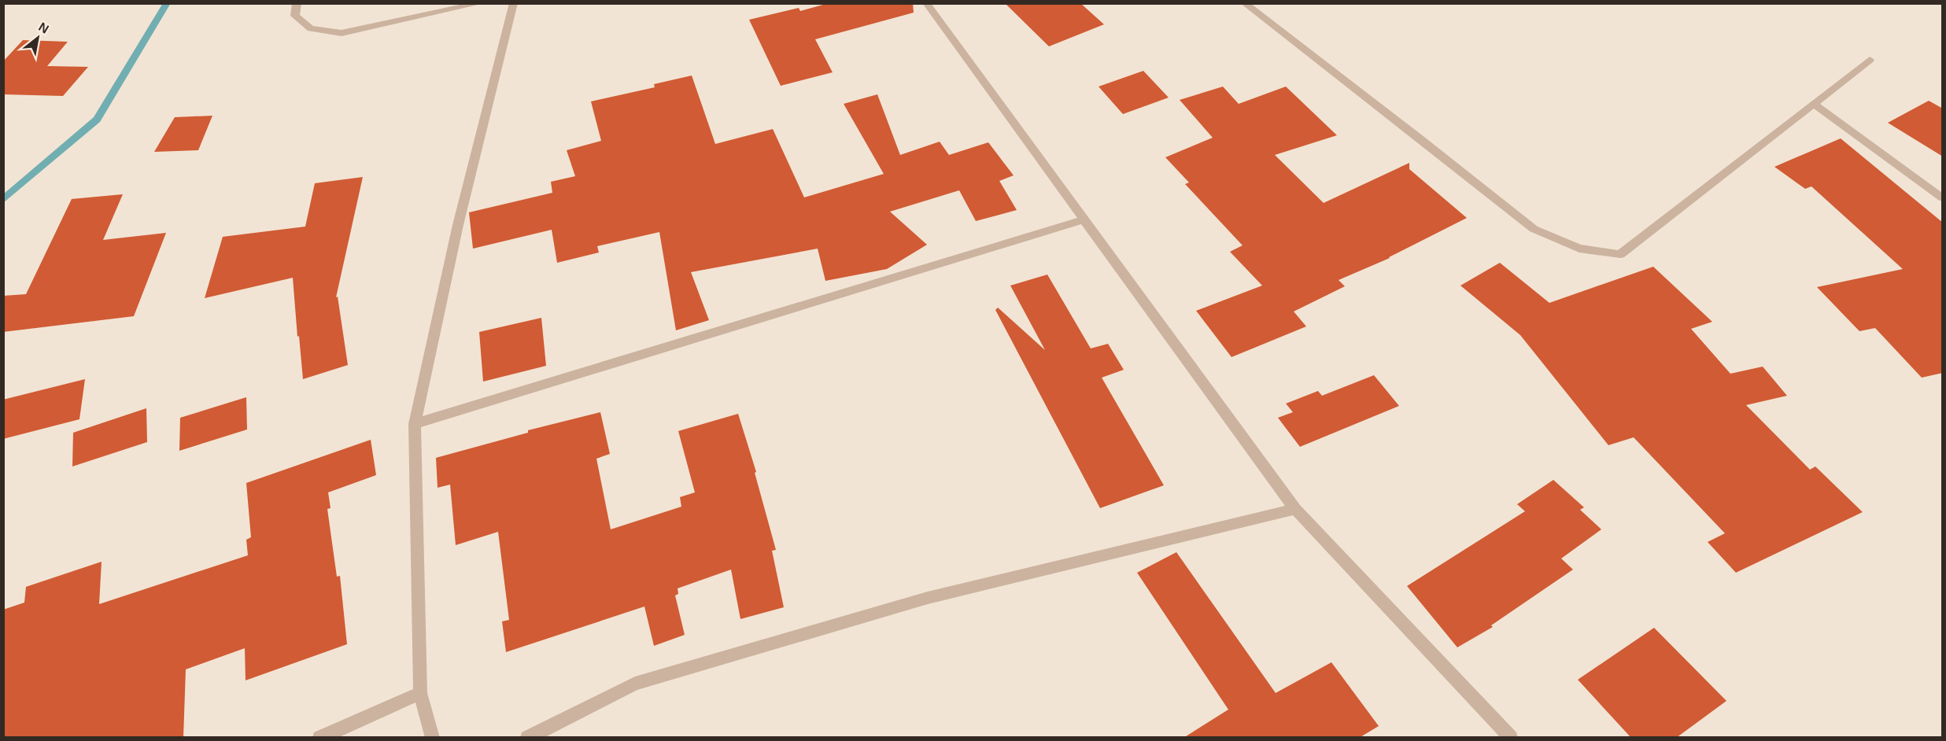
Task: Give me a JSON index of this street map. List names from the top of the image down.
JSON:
{
  "north": "top right"
}
